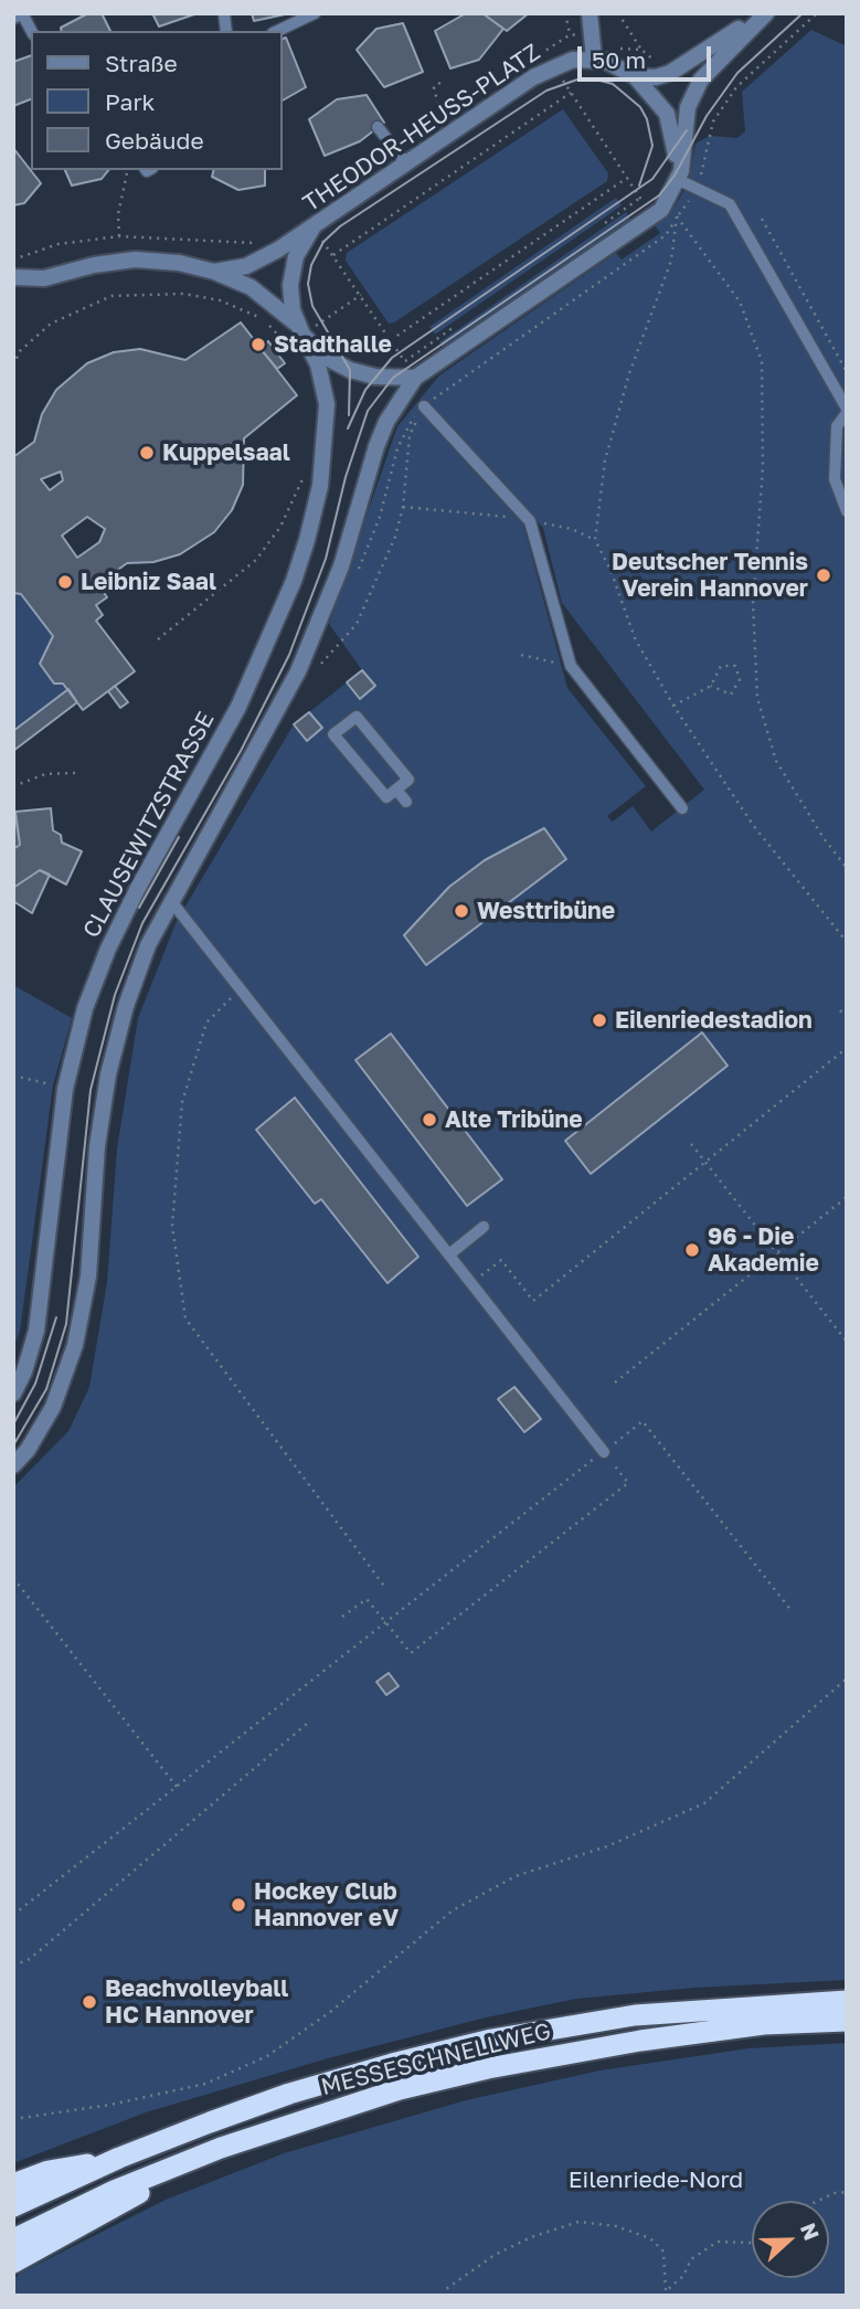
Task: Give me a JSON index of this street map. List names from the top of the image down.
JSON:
{
  "streets": {
    "highway": ["MESSESCHNELLWEG"],
    "street": ["THEODOR-HEUSS-PLATZ", "CLAUSEWITZSTRASSE"]
  },
  "crossings": [
    ["THEODOR-HEUSS-PLATZ", "CLAUSEWITZSTRASSE"]
  ],
  "parks": ["Eilenriede-Nord"],
  "places": [
    "Stadthalle",
    "Kuppelsaal",
    "Deutscher Tennis Verein Hannover",
    "Leibniz Saal",
    "Westtribüne",
    "Eilenriedestadion",
    "Alte Tribüne",
    "96 - Die Akademie",
    "Hockey Club Hannover eV",
    "Beachvolleyball HC Hannover"
  ],
  "legend": ["Straße", "Park", "Gebäude"],
  "scale_bar": "50 m",
  "north": "right"
}
